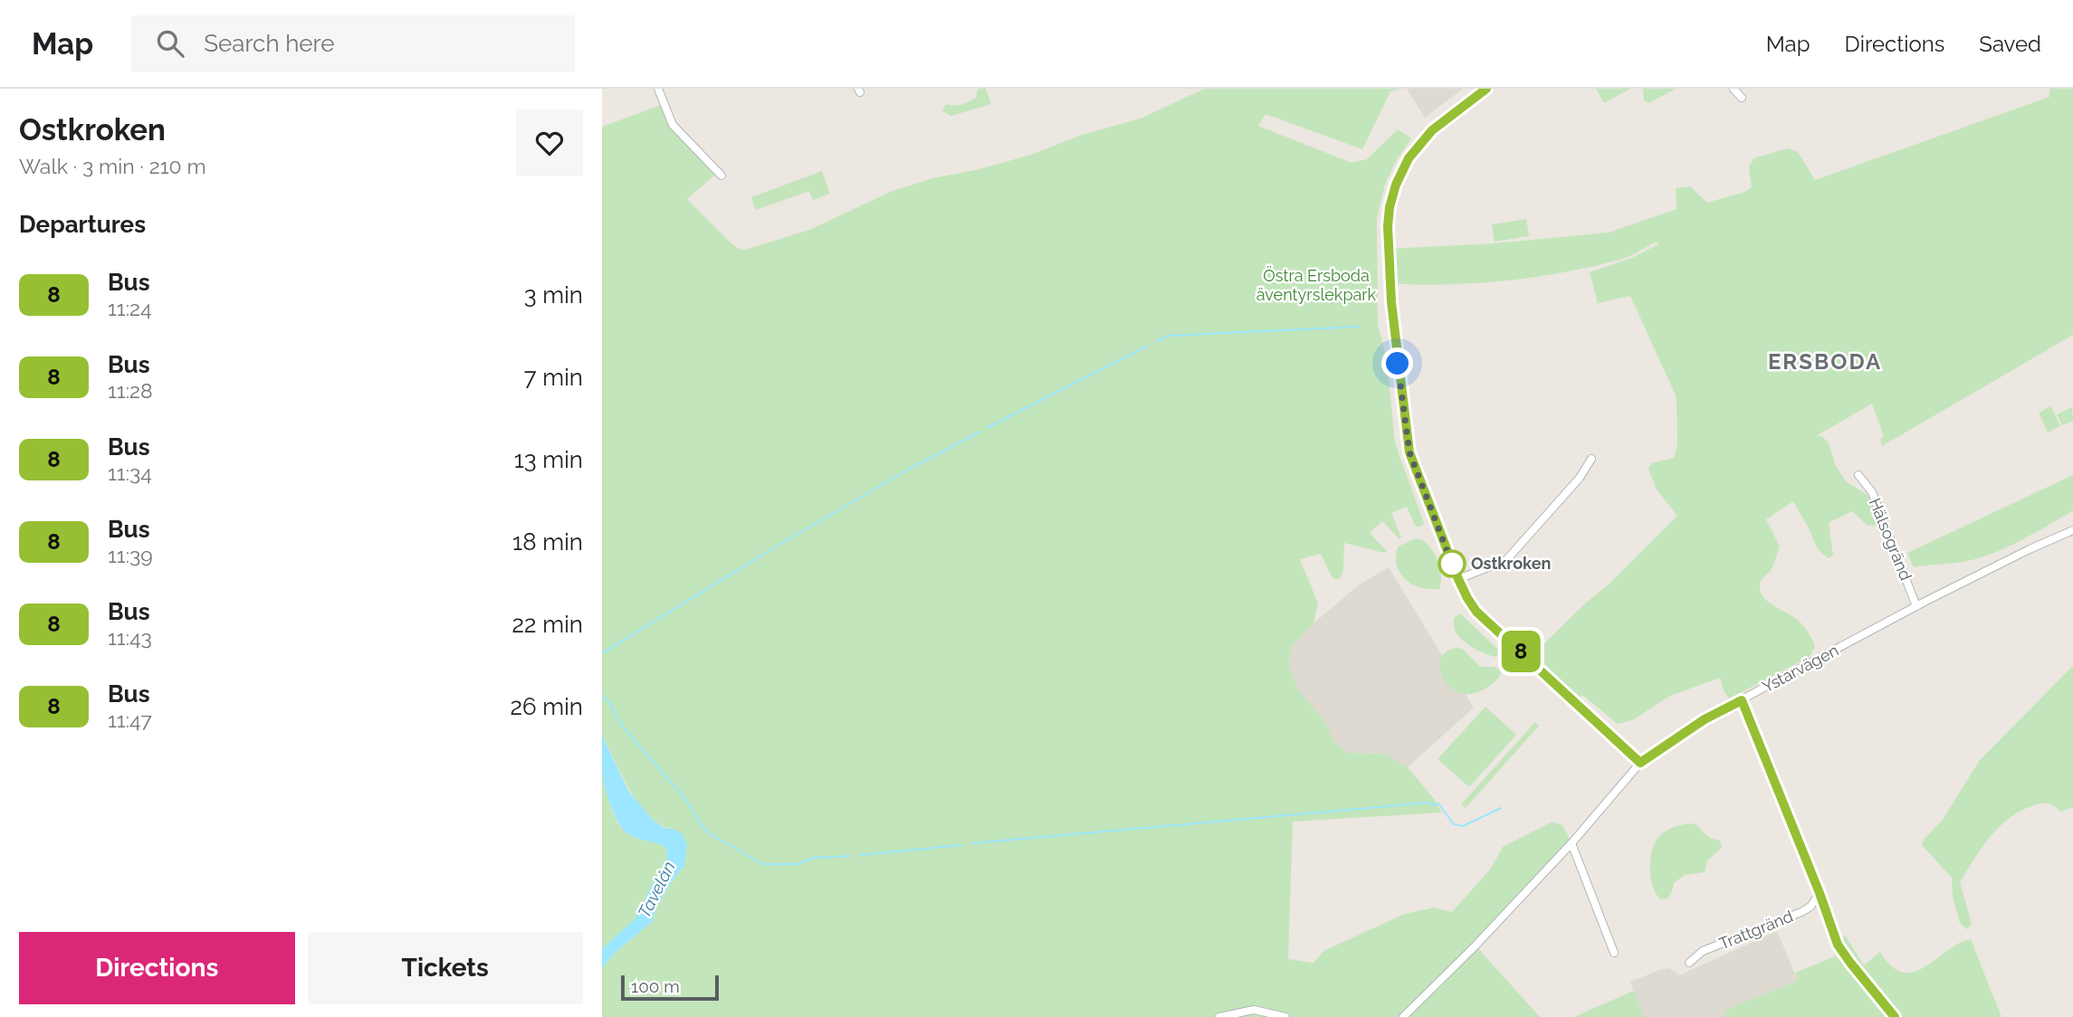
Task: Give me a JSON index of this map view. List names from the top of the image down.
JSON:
{
  "streets": {
    "street": ["Hälsogränd", "Ystarvägen", "Trattgränd"]
  },
  "crossings": [
    ["Hälsogränd", "Ystarvägen"]
  ],
  "districts": ["ERSBODA"],
  "water": ["Tavelån"],
  "parks": ["Östra Ersboda äventyrslekpark"],
  "places": ["Ostkroken"],
  "lines": ["bus line 8"],
  "scale_bar": "100 m",
  "page": {
    "header": "Map",
    "search": "Search here",
    "nav": ["Map", "Directions", "Saved"],
    "heading": [
      ["Ostkroken", "Walk · 3 min · 210 m"],
      "Departures"
    ],
    "on_map": "8",
    "list": [
      {
        "mark": "8",
        "name": "Bus",
        "note": "11:24",
        "value": "3 min"
      },
      {
        "mark": "8",
        "name": "Bus",
        "note": "11:28",
        "value": "7 min"
      },
      {
        "mark": "8",
        "name": "Bus",
        "note": "11:34",
        "value": "13 min"
      },
      {
        "mark": "8",
        "name": "Bus",
        "note": "11:39",
        "value": "18 min"
      },
      {
        "mark": "8",
        "name": "Bus",
        "note": "11:43",
        "value": "22 min"
      },
      {
        "mark": "8",
        "name": "Bus",
        "note": "11:47",
        "value": "26 min"
      }
    ],
    "buttons": ["Directions", "Tickets"],
    "scale": "100 m"
  }
}
